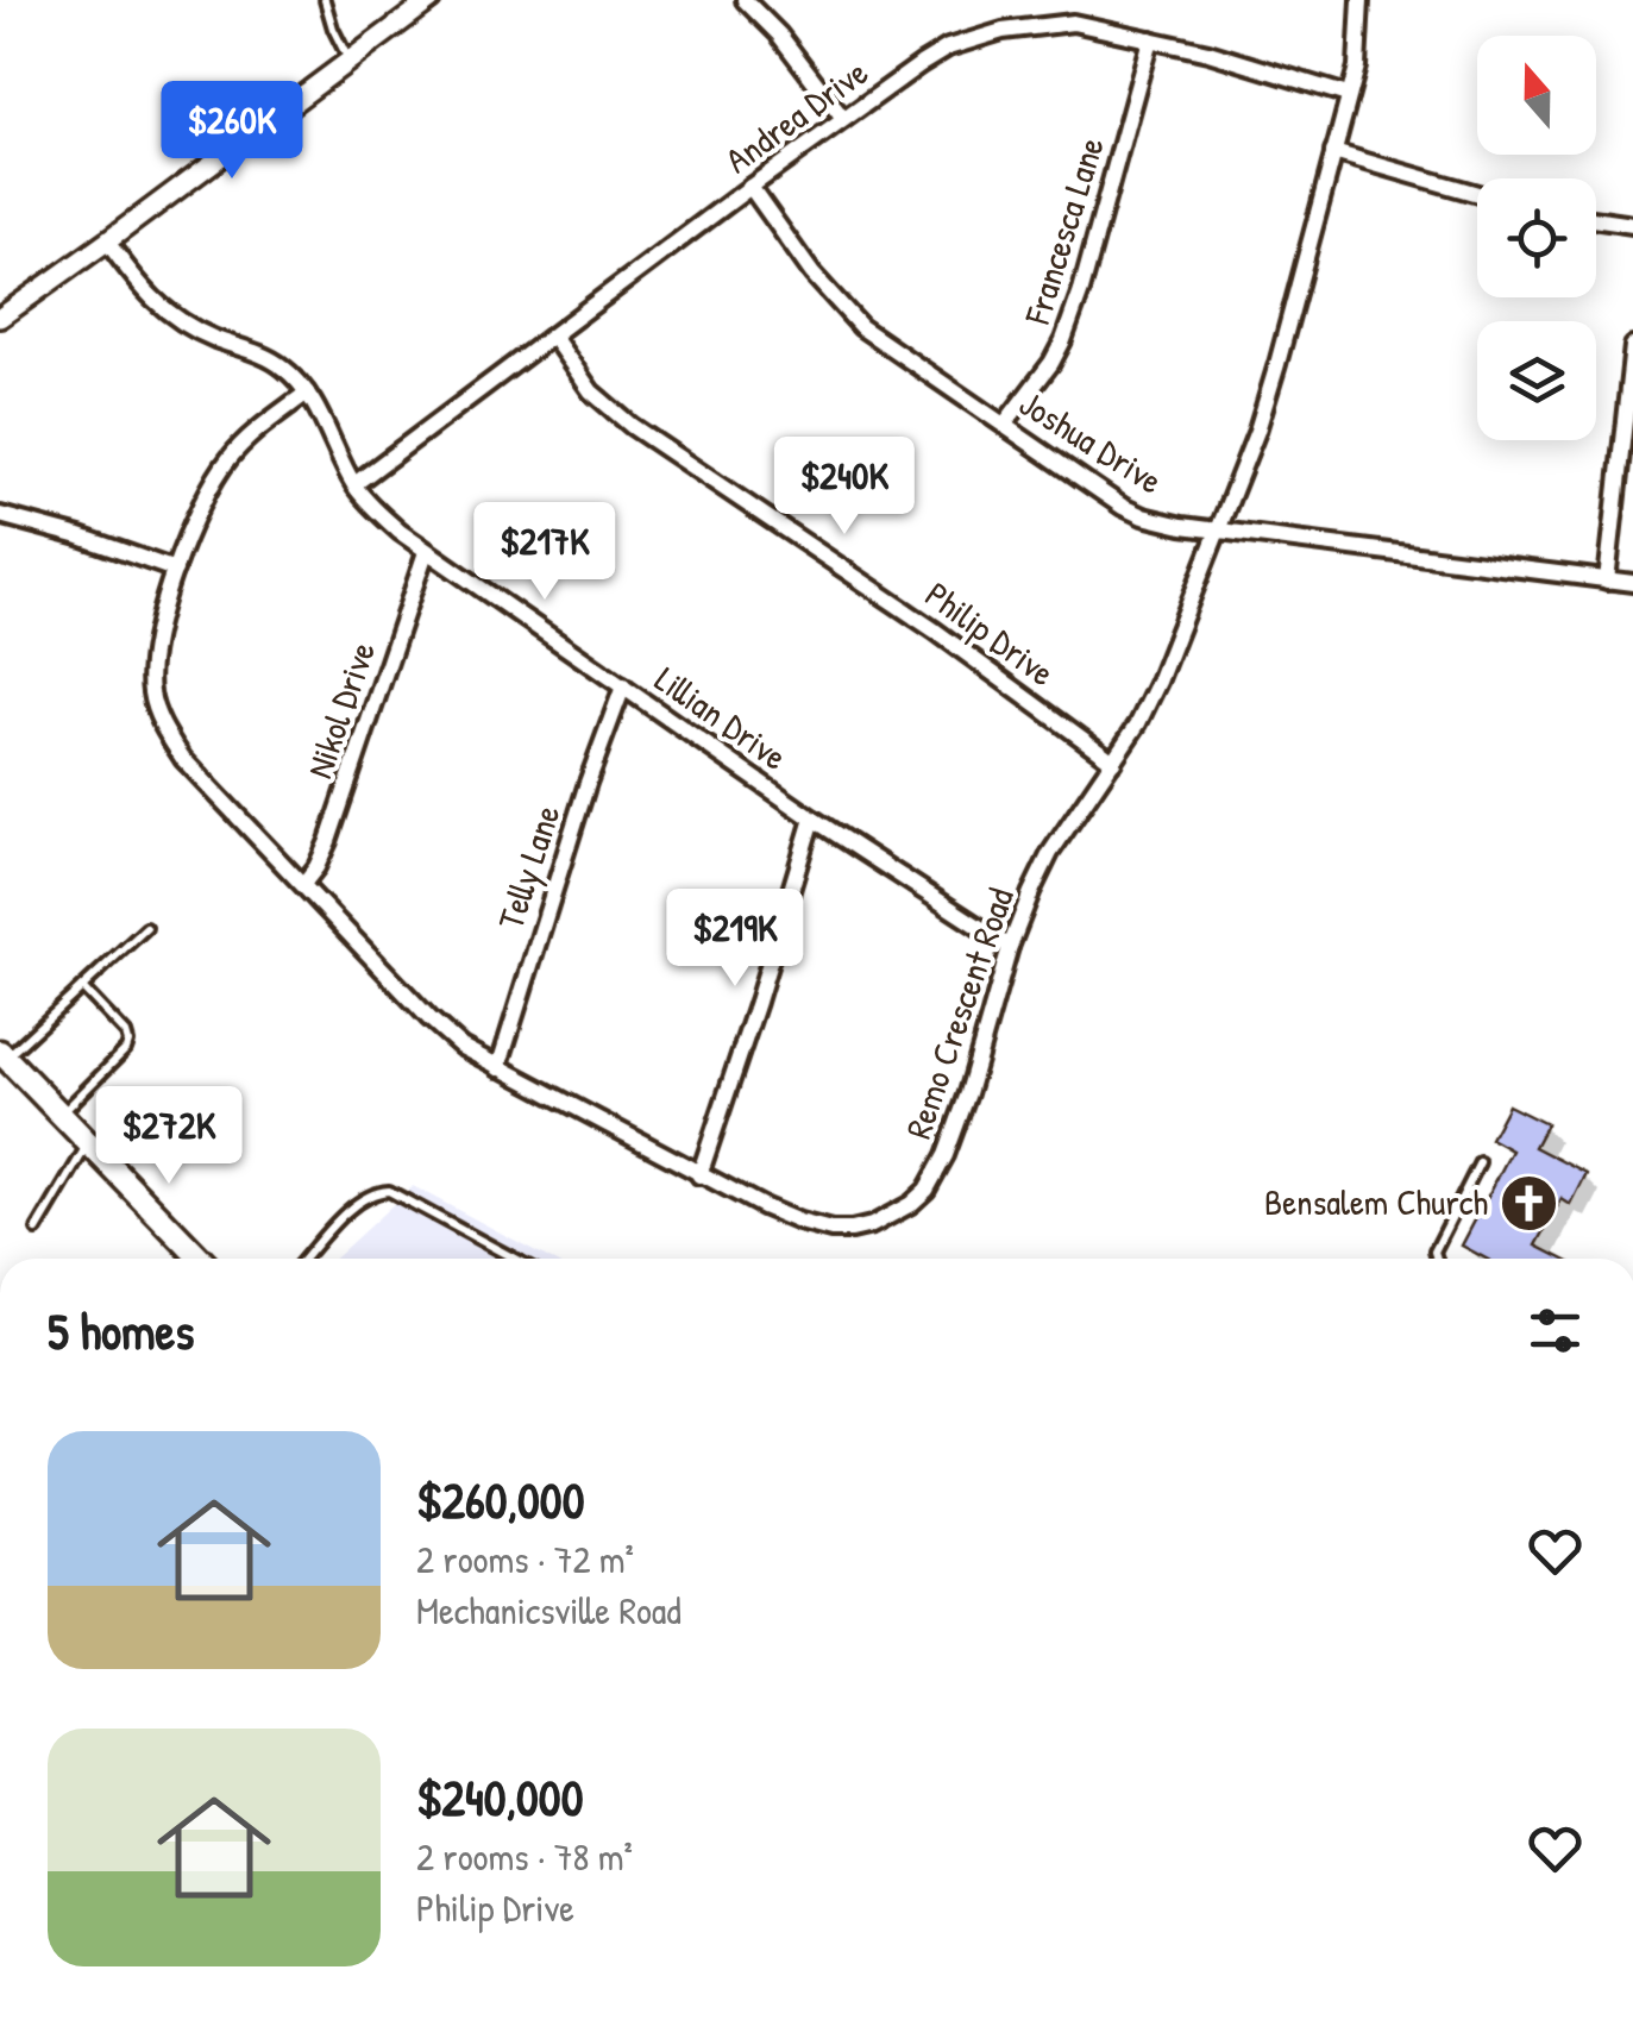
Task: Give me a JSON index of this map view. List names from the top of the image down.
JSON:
{
  "streets": {
    "street": [
      "Andrea Drive",
      "Francesca Lane",
      "Joshua Drive",
      "Philip Drive",
      "Nikol Drive",
      "Lillian Drive",
      "Telly Lane",
      "Remo Crescent Road"
    ]
  },
  "crossings": [
    ["Andrea Drive", "Francesca Lane"],
    ["Andrea Drive", "Joshua Drive"],
    ["Andrea Drive", "Philip Drive"],
    ["Andrea Drive", "Lillian Drive"],
    ["Andrea Drive", "Remo Crescent Road"],
    ["Francesca Lane", "Joshua Drive"],
    ["Joshua Drive", "Remo Crescent Road"],
    ["Philip Drive", "Remo Crescent Road"],
    ["Nikol Drive", "Lillian Drive"],
    ["Nikol Drive", "Remo Crescent Road"],
    ["Lillian Drive", "Telly Lane"],
    ["Lillian Drive", "Remo Crescent Road"],
    ["Telly Lane", "Remo Crescent Road"]
  ],
  "places": {
    "church": ["Bensalem Church"]
  },
  "north": "top",
  "page": {
    "price": [
      "$260K",
      "$240K",
      "$217K",
      "$219K",
      "$272K"
    ],
    "heading": "5 homes",
    "list": [
      {
        "name": "$260,000",
        "note": "2 rooms · 72 m² · Mechanicsville Road"
      },
      {
        "name": "$240,000",
        "note": "2 rooms · 78 m² · Philip Drive"
      }
    ]
  }
}
